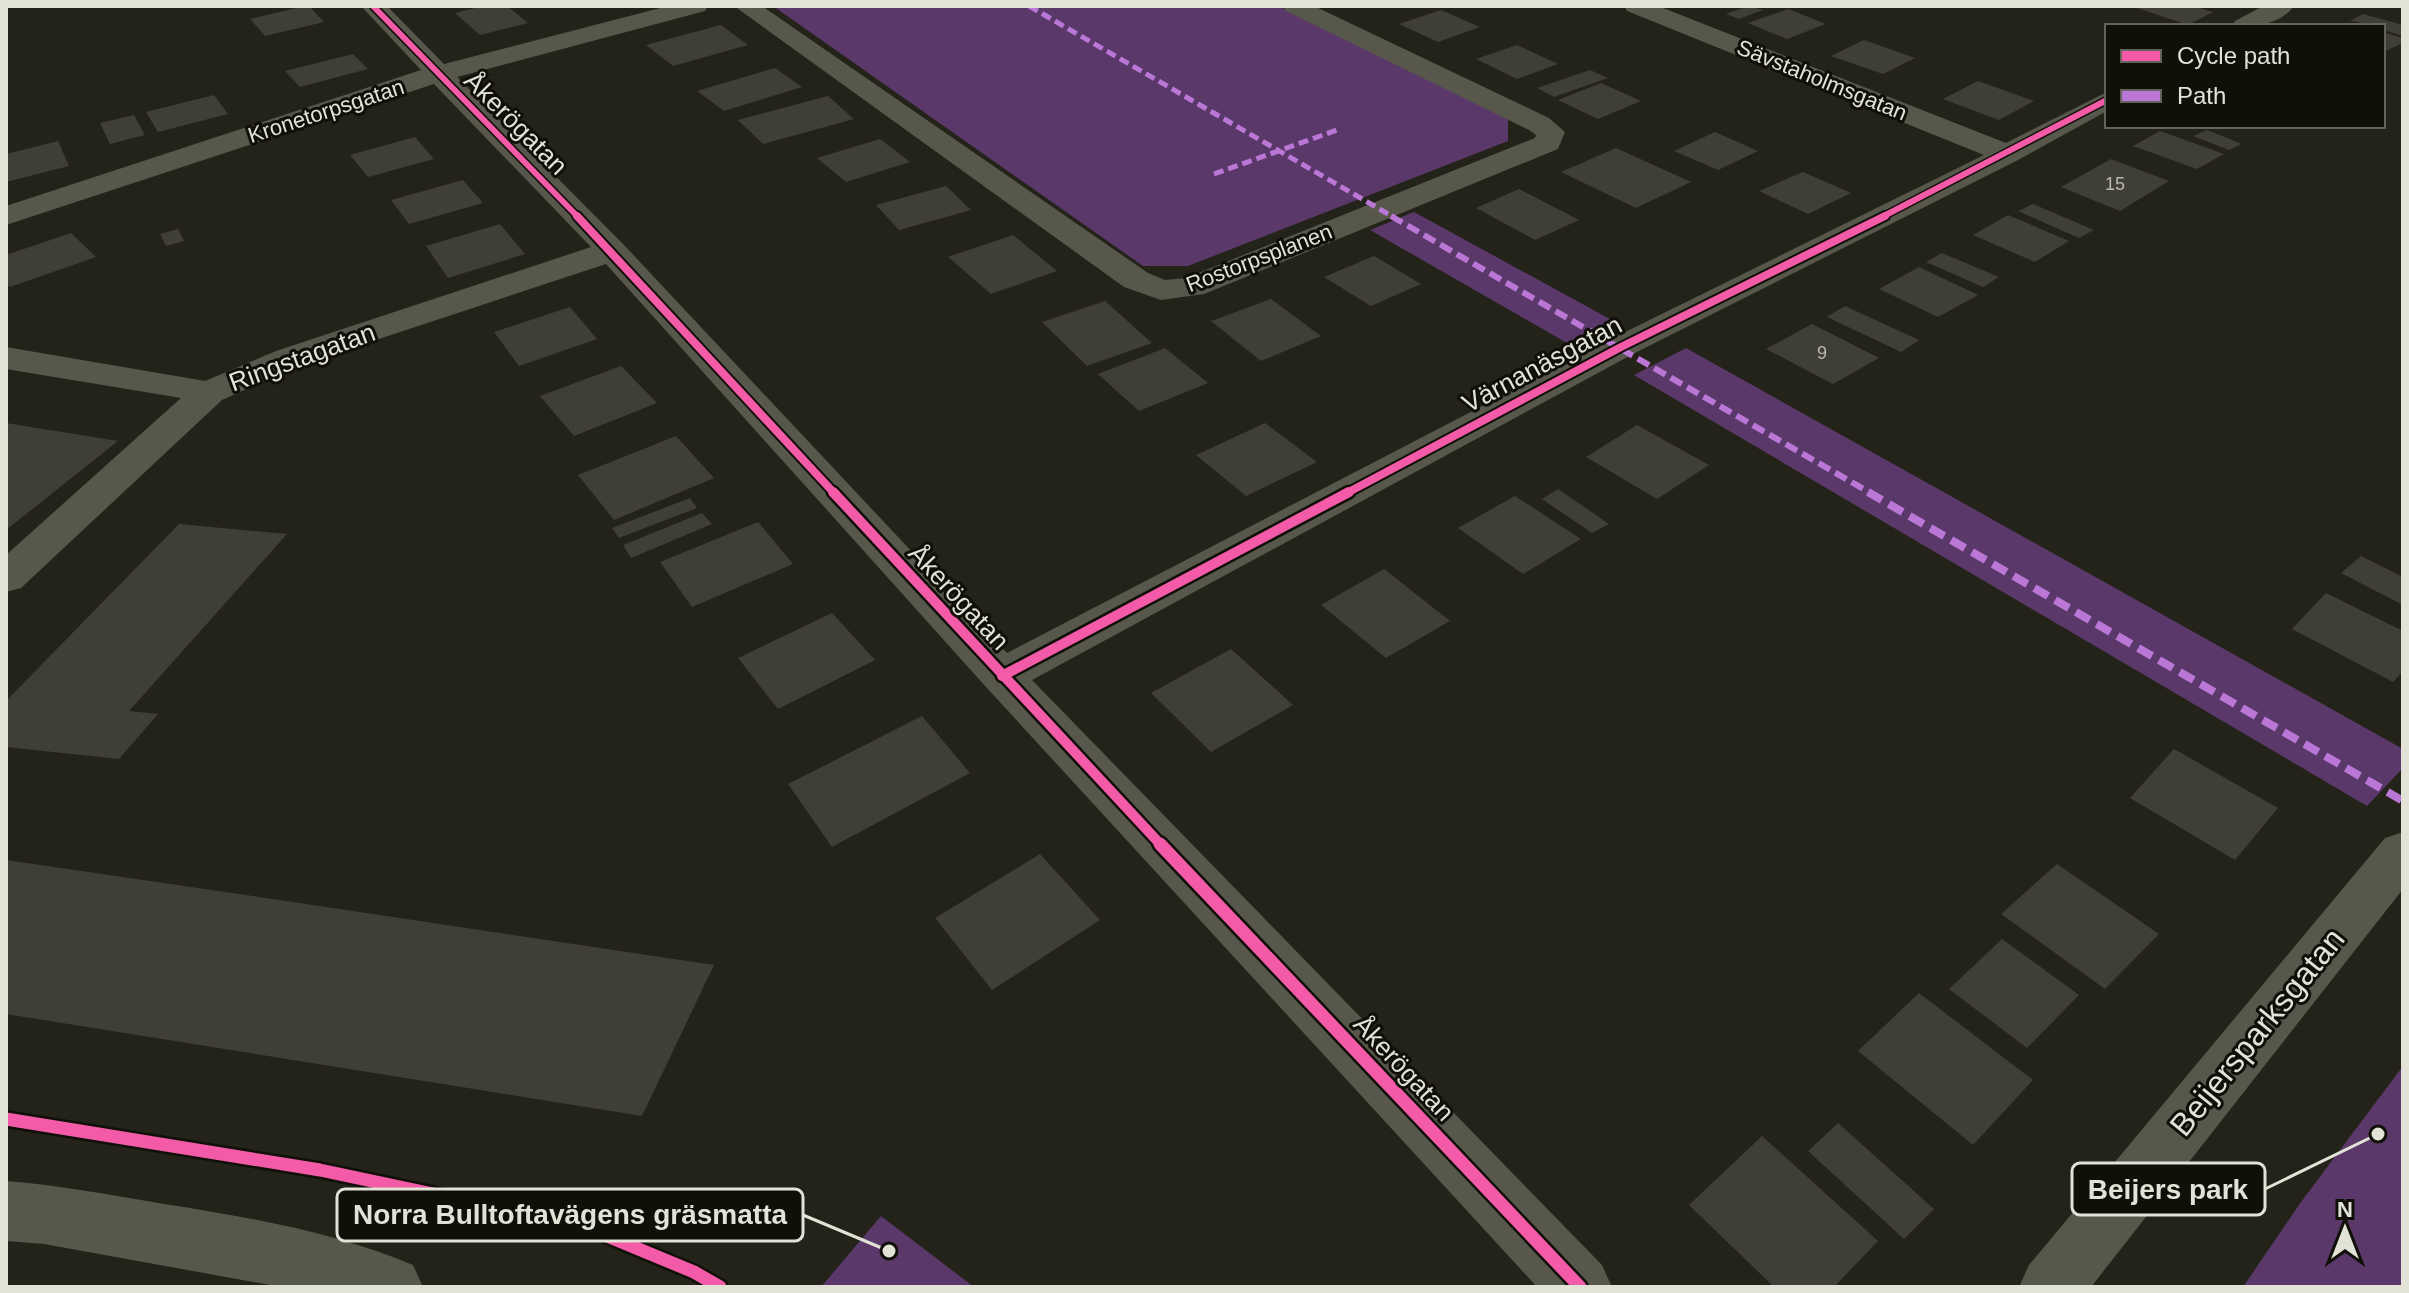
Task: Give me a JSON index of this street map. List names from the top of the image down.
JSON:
{
  "streets": {
    "street": [
      "Sävstaholmsgatan",
      "Kronetorpsgatan",
      "Åkerögatan",
      "Rostorpsplanen",
      "Ringstagatan",
      "Värnanäsgatan",
      "Beijersparksgatan"
    ]
  },
  "crossings": [
    ["Sävstaholmsgatan", "Värnanäsgatan"],
    ["Kronetorpsgatan", "Åkerögatan"],
    ["Åkerögatan", "Ringstagatan"],
    ["Åkerögatan", "Värnanäsgatan"]
  ],
  "places": ["Beijers park", "Norra Bulltoftavägens gräsmatta"],
  "house_numbers": ["15", "9"],
  "legend": ["Cycle path", "Path"],
  "north": "top"
}
